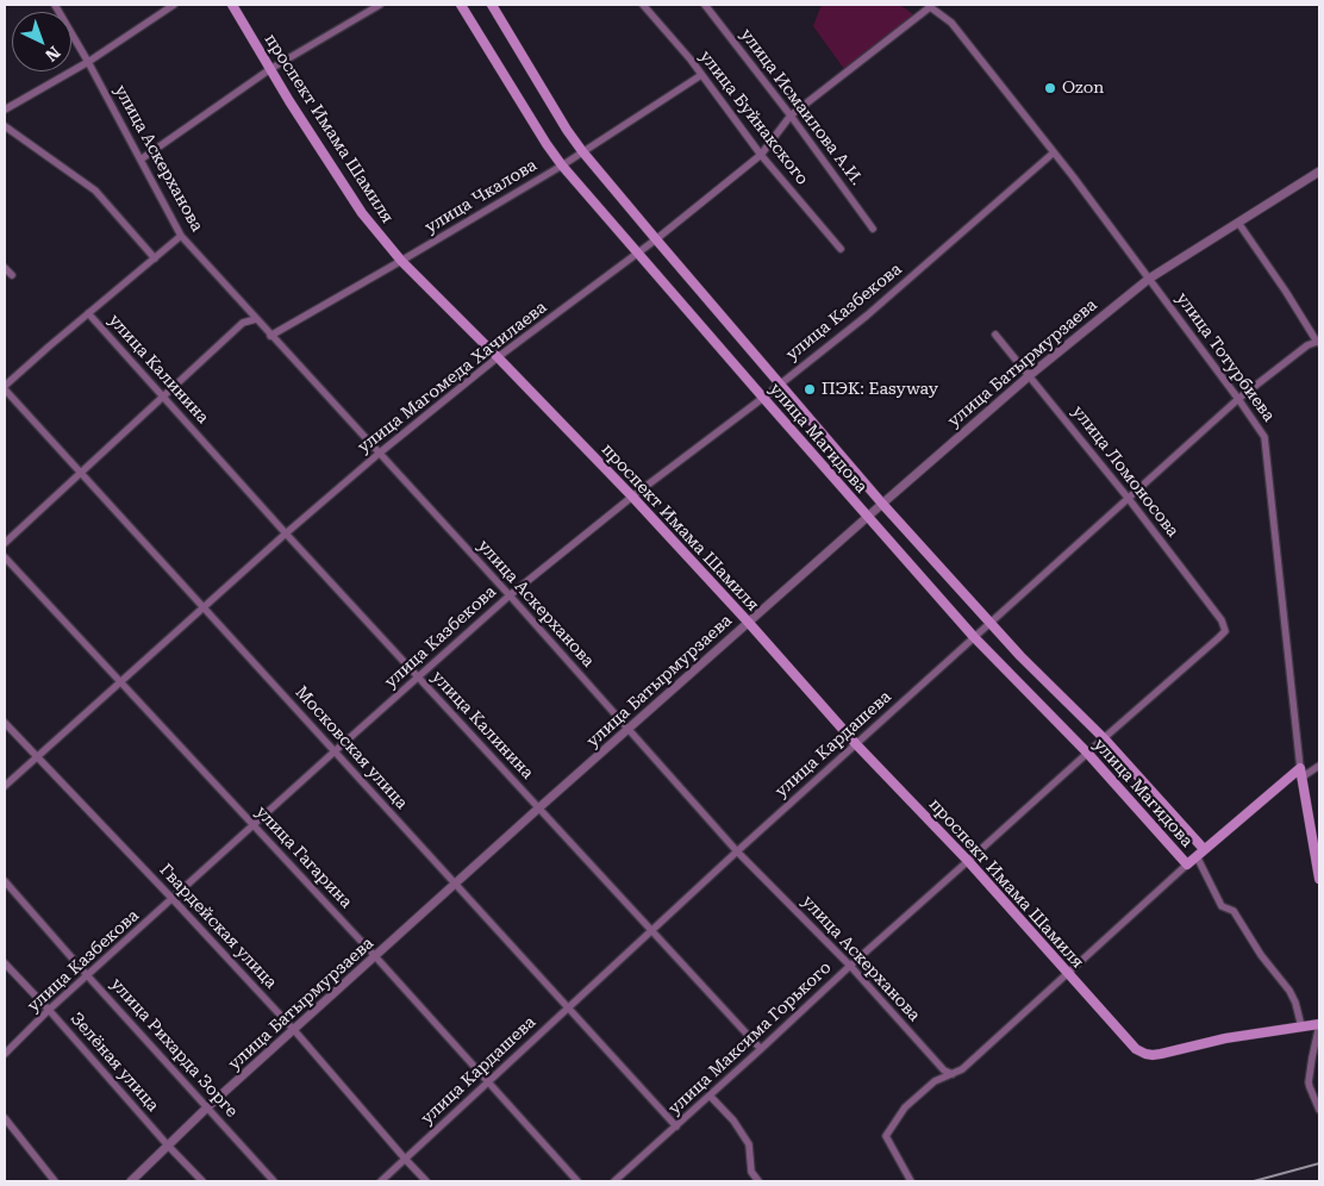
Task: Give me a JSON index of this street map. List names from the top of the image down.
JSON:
{
  "streets": {
    "main road": ["проспект Имама Шамиля", "улица Тотурбиева", "улица Магидова"],
    "street": [
      "улица Исмаилова А.И.",
      "улица Буйнакского",
      "улица Аскерханова",
      "улица Чкалова",
      "улица Казбекова",
      "улица Батырмурзаева",
      "улица Калинина",
      "улица Магомеда Хачилаева",
      "улица Ломоносова",
      "улица Кардашева",
      "Московская улица",
      "улица Гагарина",
      "Гвардейская улица",
      "улица Максима Горького",
      "улица Рихарда Зорге",
      "Зелёная улица"
    ]
  },
  "crossings": [
    ["улица Исмаилова А.И.", "улица Магомеда Хачилаева"],
    ["улица Буйнакского", "улица Чкалова"],
    ["улица Буйнакского", "улица Магомеда Хачилаева"],
    ["проспект Имама Шамиля", "улица Чкалова"],
    ["проспект Имама Шамиля", "улица Казбекова"],
    ["проспект Имама Шамиля", "улица Батырмурзаева"],
    ["проспект Имама Шамиля", "улица Магомеда Хачилаева"],
    ["проспект Имама Шамиля", "улица Магидова"],
    ["проспект Имама Шамиля", "улица Кардашева"],
    ["проспект Имама Шамиля", "улица Максима Горького"],
    ["улица Аскерханова", "улица Чкалова"],
    ["улица Аскерханова", "улица Казбекова"],
    ["улица Аскерханова", "улица Батырмурзаева"],
    ["улица Аскерханова", "улица Магомеда Хачилаева"],
    ["улица Аскерханова", "улица Кардашева"],
    ["улица Аскерханова", "улица Максима Горького"],
    ["улица Чкалова", "улица Магидова"],
    ["улица Казбекова", "улица Тотурбиева"],
    ["улица Казбекова", "улица Калинина"],
    ["улица Казбекова", "улица Магидова"],
    ["улица Казбекова", "Московская улица"],
    ["улица Казбекова", "улица Гагарина"],
    ["улица Казбекова", "Гвардейская улица"],
    ["улица Казбекова", "улица Рихарда Зорге"],
    ["улица Казбекова", "Зелёная улица"],
    ["улица Тотурбиева", "улица Батырмурзаева"],
    ["улица Тотурбиева", "улица Магомеда Хачилаева"],
    ["улица Тотурбиева", "улица Кардашева"],
    ["улица Батырмурзаева", "улица Калинина"],
    ["улица Батырмурзаева", "улица Магидова"],
    ["улица Батырмурзаева", "улица Ломоносова"],
    ["улица Батырмурзаева", "Московская улица"],
    ["улица Батырмурзаева", "улица Гагарина"],
    ["улица Батырмурзаева", "Гвардейская улица"],
    ["улица Батырмурзаева", "улица Рихарда Зорге"],
    ["улица Батырмурзаева", "Зелёная улица"],
    ["улица Калинина", "улица Магомеда Хачилаева"],
    ["улица Калинина", "улица Кардашева"],
    ["улица Калинина", "улица Максима Горького"],
    ["улица Магомеда Хачилаева", "улица Магидова"],
    ["улица Магомеда Хачилаева", "Московская улица"],
    ["улица Магомеда Хачилаева", "улица Гагарина"],
    ["улица Магомеда Хачилаева", "Гвардейская улица"],
    ["улица Магидова", "улица Кардашева"],
    ["улица Магидова", "улица Максима Горького"],
    ["улица Ломоносова", "улица Кардашева"],
    ["улица Ломоносова", "улица Максима Горького"],
    ["улица Кардашева", "Московская улица"],
    ["улица Кардашева", "улица Гагарина"],
    ["улица Кардашева", "Гвардейская улица"],
    ["Московская улица", "улица Максима Горького"]
  ],
  "places": ["Ozon", "ПЭК: Easyway"],
  "north": "bottom right"
}
